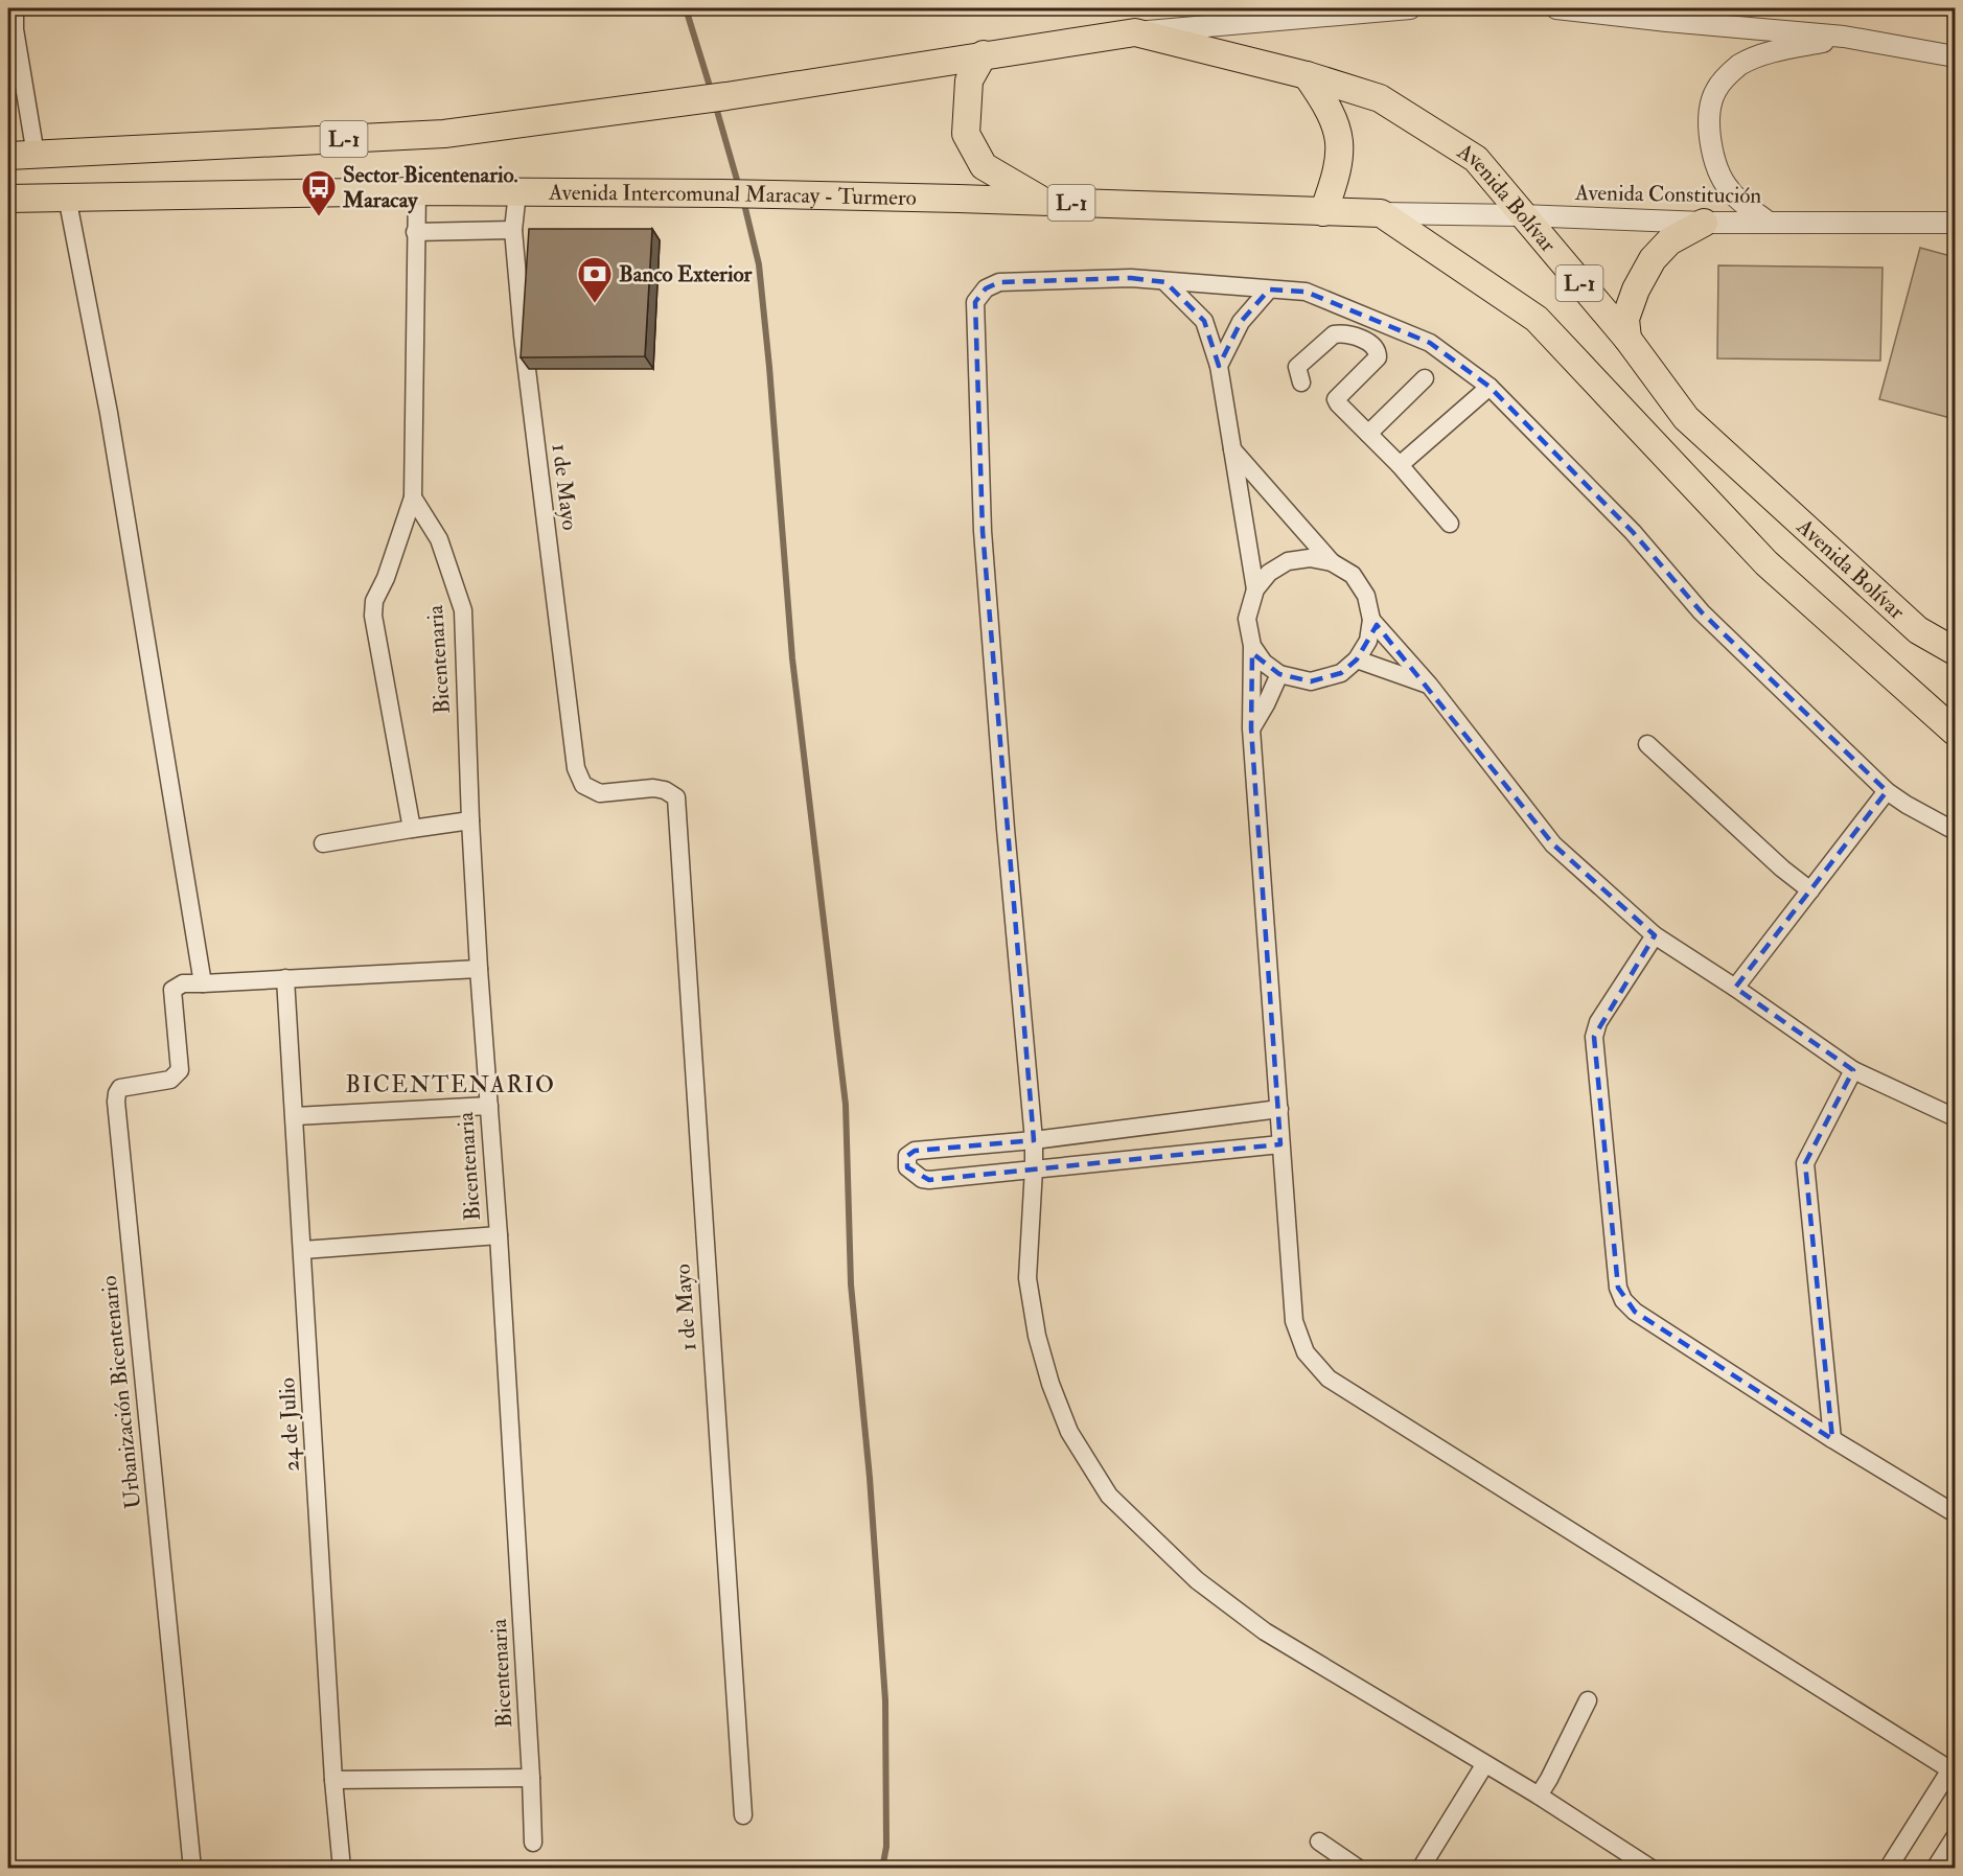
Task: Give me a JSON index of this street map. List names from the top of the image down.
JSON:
{
  "streets": {
    "main road": ["L-1", "Avenida Intercomunal Maracay - Turmero", "Avenida Bolívar"],
    "street": [
      "Avenida Constitución",
      "1 de Mayo",
      "Bicentenaria",
      "Urbanización Bicentenario",
      "24 de Julio"
    ]
  },
  "crossings": [
    ["L-1", "Avenida Constitución"],
    ["L-1", "Avenida Intercomunal Maracay - Turmero"],
    ["L-1", "Avenida Bolívar"],
    ["Avenida Constitución", "Avenida Intercomunal Maracay - Turmero"],
    ["Avenida Constitución", "Avenida Bolívar"],
    ["Avenida Intercomunal Maracay - Turmero", "1 de Mayo"]
  ],
  "districts": ["BICENTENARIO"],
  "places": {
    "bus stop": ["Sector Bicentenario. Maracay"],
    "bank": ["Banco Exterior"]
  }
}
